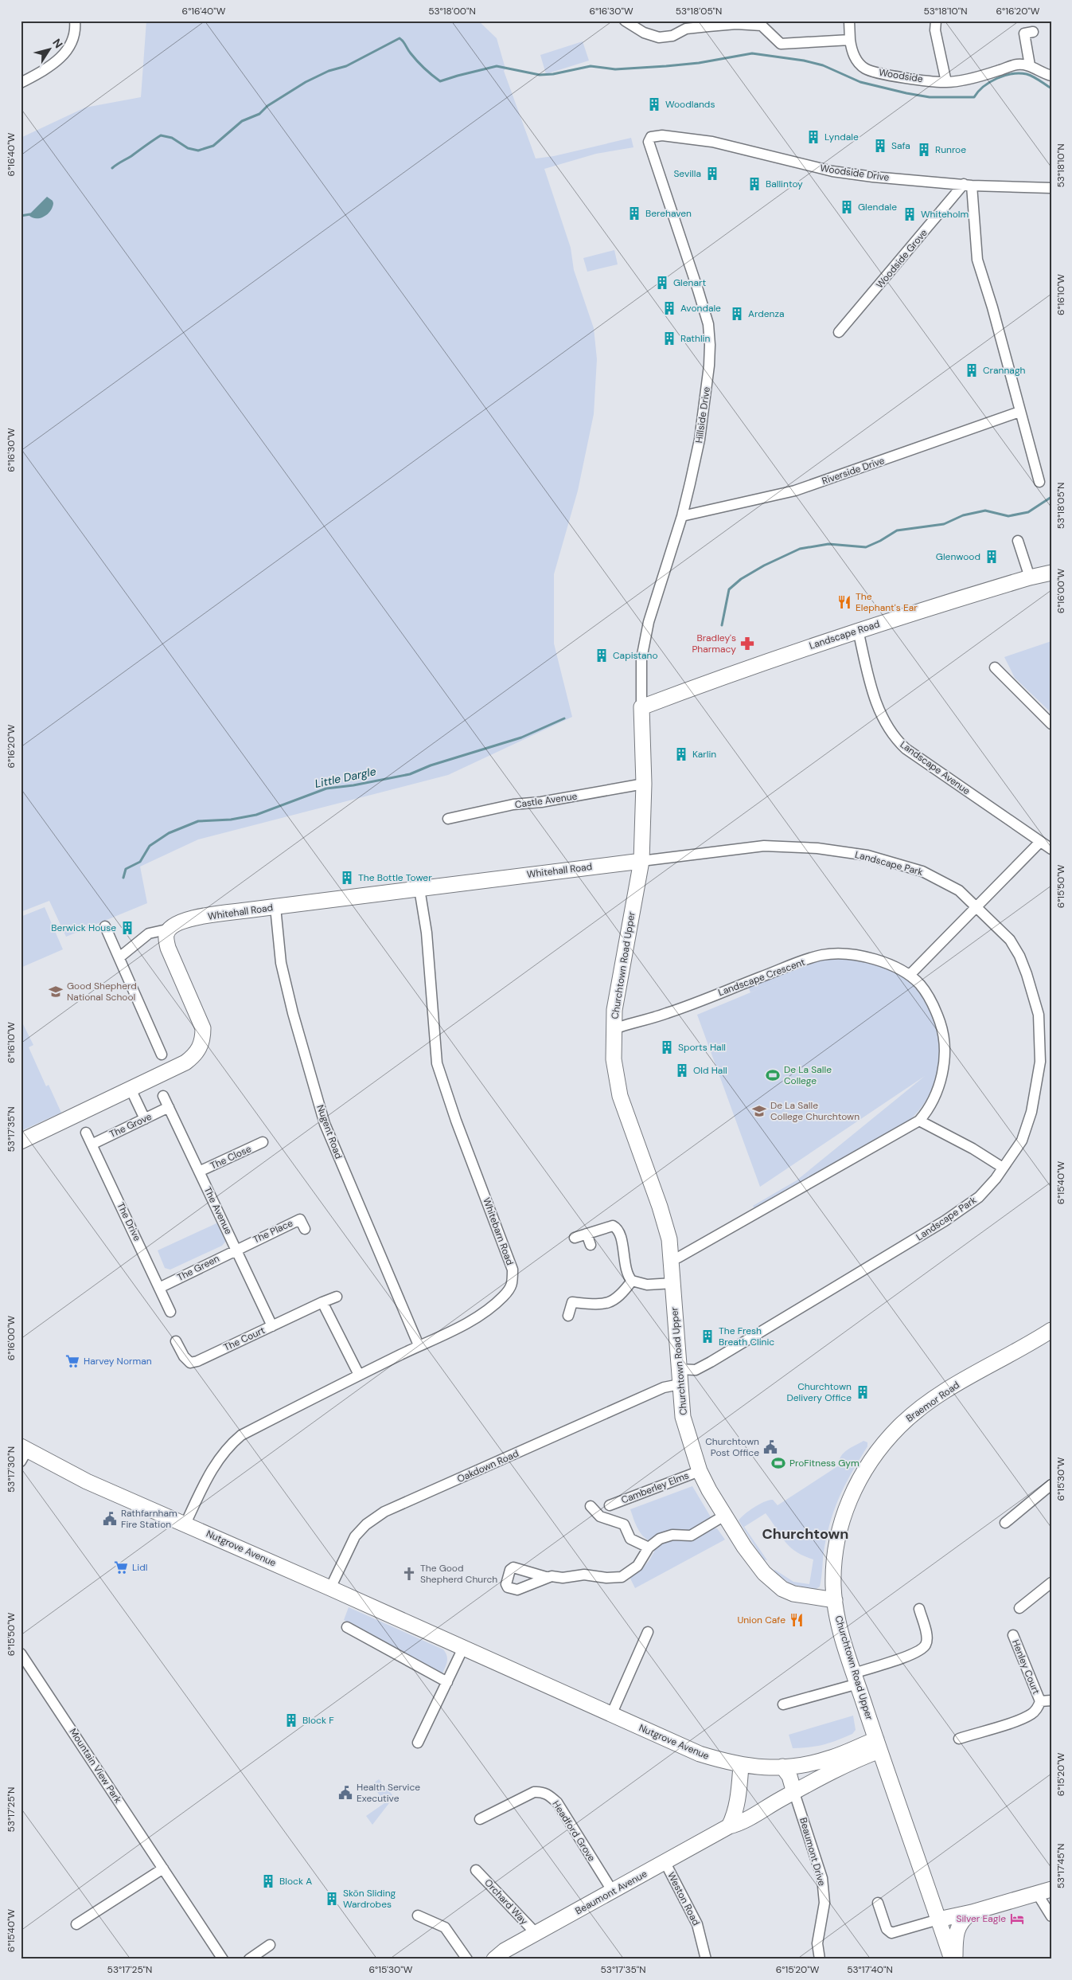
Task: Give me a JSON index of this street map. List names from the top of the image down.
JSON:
{
  "streets": {
    "street": [
      "Woodside",
      "Woodside Drive",
      "Woodside Grove",
      "Hillside Drive",
      "Riverside Drive",
      "Landscape Road",
      "Landscape Avenue",
      "Castle Avenue",
      "Landscape Park",
      "Whitehall Road",
      "Churchtown Road Upper",
      "Landscape Crescent",
      "The Grove",
      "Nugent Road",
      "The Close",
      "The Avenue",
      "The Drive",
      "The Place",
      "Whitebarn Road",
      "The Green",
      "The Court",
      "Braemor Road",
      "Oakdown Road",
      "Camberley Elms",
      "Nutgrove Avenue",
      "Henley Court",
      "Mountain View Park",
      "Headford Grove",
      "Beaumont Drive",
      "Beaumont Avenue",
      "Weston Road",
      "Orchard Way"
    ]
  },
  "crossings": [
    ["Woodside Drive", "Woodside Grove"],
    ["Woodside Drive", "Hillside Drive"],
    ["Hillside Drive", "Riverside Drive"],
    ["Hillside Drive", "Landscape Road"],
    ["Hillside Drive", "Churchtown Road Upper"],
    ["Landscape Road", "Landscape Avenue"],
    ["Landscape Road", "Churchtown Road Upper"],
    ["Castle Avenue", "Churchtown Road Upper"],
    ["Landscape Park", "Whitehall Road"],
    ["Landscape Park", "Churchtown Road Upper"],
    ["Whitehall Road", "Churchtown Road Upper"],
    ["Whitehall Road", "Nugent Road"],
    ["Whitehall Road", "Whitebarn Road"],
    ["Churchtown Road Upper", "Landscape Crescent"],
    ["Churchtown Road Upper", "Braemor Road"],
    ["Churchtown Road Upper", "Oakdown Road"],
    ["Churchtown Road Upper", "Camberley Elms"],
    ["Churchtown Road Upper", "Nutgrove Avenue"],
    ["The Grove", "The Avenue"],
    ["The Grove", "The Drive"],
    ["Nugent Road", "Whitebarn Road"],
    ["The Close", "The Avenue"],
    ["The Avenue", "The Place"],
    ["The Avenue", "The Green"],
    ["The Avenue", "The Court"],
    ["The Drive", "The Green"],
    ["The Place", "The Green"],
    ["Whitebarn Road", "Nutgrove Avenue"],
    ["Oakdown Road", "Nutgrove Avenue"],
    ["Nutgrove Avenue", "Beaumont Avenue"],
    ["Headford Grove", "Beaumont Avenue"],
    ["Beaumont Drive", "Beaumont Avenue"],
    ["Beaumont Avenue", "Weston Road"],
    ["Beaumont Avenue", "Orchard Way"]
  ],
  "districts": ["Churchtown"],
  "water": ["Little Dargle"],
  "places": {
    "building": [
      "Woodlands",
      "Lyndale",
      "Safa",
      "Runroe",
      "Sevilla",
      "Ballintoy",
      "Glendale",
      "Berehaven",
      "Whiteholm",
      "Glenart",
      "Avondale",
      "Ardenza",
      "Rathlin",
      "Crannagh",
      "Glenwood",
      "Capistano",
      "Karlin",
      "The Bottle Tower",
      "Berwick House",
      "Sports Hall",
      "Old Hall",
      "The Fresh Breath Clinic",
      "Churchtown Delivery Office",
      "Block F",
      "Block A",
      "Skön Sliding Wardrobes"
    ],
    "restaurant": ["The Elephant's Ear", "Union Cafe"],
    "pharmacy": ["Bradley's Pharmacy"],
    "school or university": ["Good Shepherd National School", "De La Salle College Churchtown"],
    "sports": ["De La Salle College", "ProFitness Gym"],
    "supermarket": ["Harvey Norman", "Lidl"],
    "public building": ["Churchtown Post Office", "Rathfarnham Fire Station", "Health Service Executive"],
    "church": ["The Good Shepherd Church"],
    "hotel": ["Silver Eagle"]
  },
  "north": "top right",
  "coordinates": [
    "6°16'40\"W",
    "53°18'00\"N",
    "6°16'30\"W",
    "53°18'05\"N",
    "53°18'10\"N",
    "6°16'20\"W",
    "6°16'10\"W",
    "6°16'00\"W",
    "6°15'50\"W",
    "53°17'35\"N",
    "6°15'40\"W",
    "53°17'30\"N",
    "6°15'30\"W",
    "6°15'20\"W",
    "53°17'25\"N",
    "53°17'45\"N",
    "53°17'40\"N"
  ]
}
